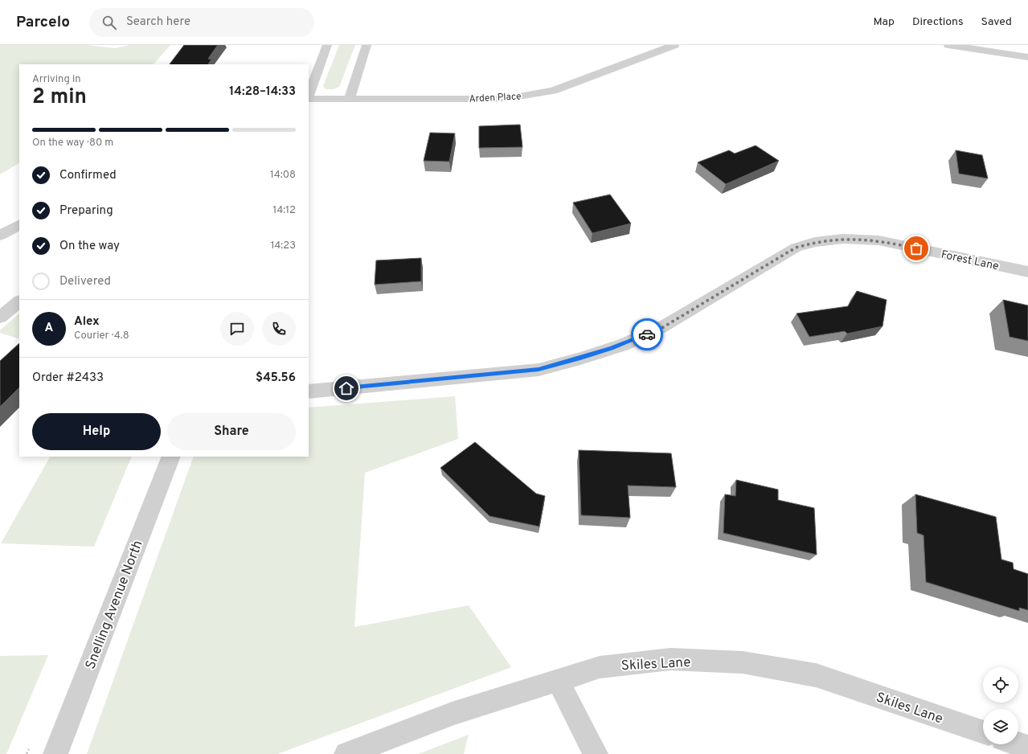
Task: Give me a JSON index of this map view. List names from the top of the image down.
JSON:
{
  "streets": {
    "street": [
      "Arden Place",
      "Forest Lane",
      "Snelling Avenue North",
      "Skiles Lane"
    ]
  },
  "page": {
    "header": "Parcelo",
    "search": "Search here",
    "nav": ["Map", "Directions", "Saved"],
    "heading": ["2 min", "Arriving in", "14:28–14:33"],
    "panel": [
      "Alex",
      "Courier · 4.8",
      "Order #2433",
      "$45.56"
    ],
    "bar": "On the way · 80 m",
    "list": [
      ["Confirmed", "14:08"],
      ["Preparing", "14:12"],
      ["On the way", "14:23"],
      "Delivered"
    ],
    "round": "A",
    "buttons": ["Help", "Share"]
  }
}
